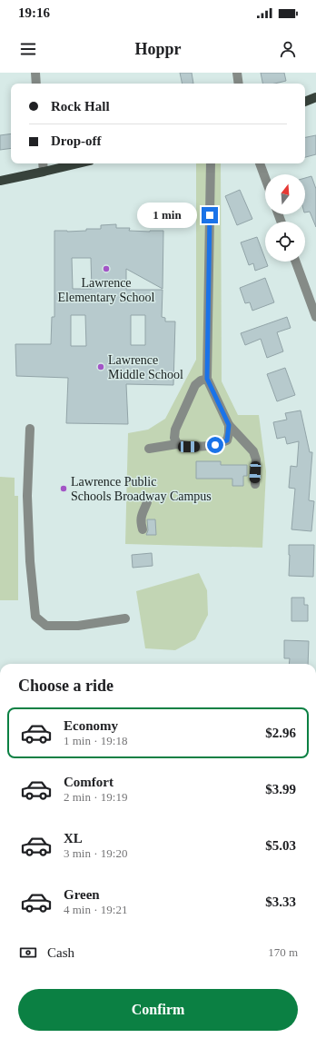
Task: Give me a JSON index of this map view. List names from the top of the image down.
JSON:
{
  "places": ["Lawrence Elementary School", "Lawrence Middle School", "Lawrence Public Schools Broadway Campus"],
  "north": "top",
  "page": {
    "status": "19:16",
    "header": "Hoppr",
    "banner": ["Rock Hall", "Drop-off"],
    "bubble": "1 min",
    "heading": "Choose a ride",
    "list": [
      {
        "name": "Economy",
        "note": "1 min · 19:18",
        "value": "$2.96"
      },
      {
        "name": "Comfort",
        "note": "2 min · 19:19",
        "value": "$3.99"
      },
      {
        "name": "XL",
        "note": "3 min · 19:20",
        "value": "$5.03"
      },
      {
        "name": "Green",
        "note": "4 min · 19:21",
        "value": "$3.33"
      }
    ],
    "pay": ["Cash", "170 m"],
    "buttons": "Confirm"
  }
}
